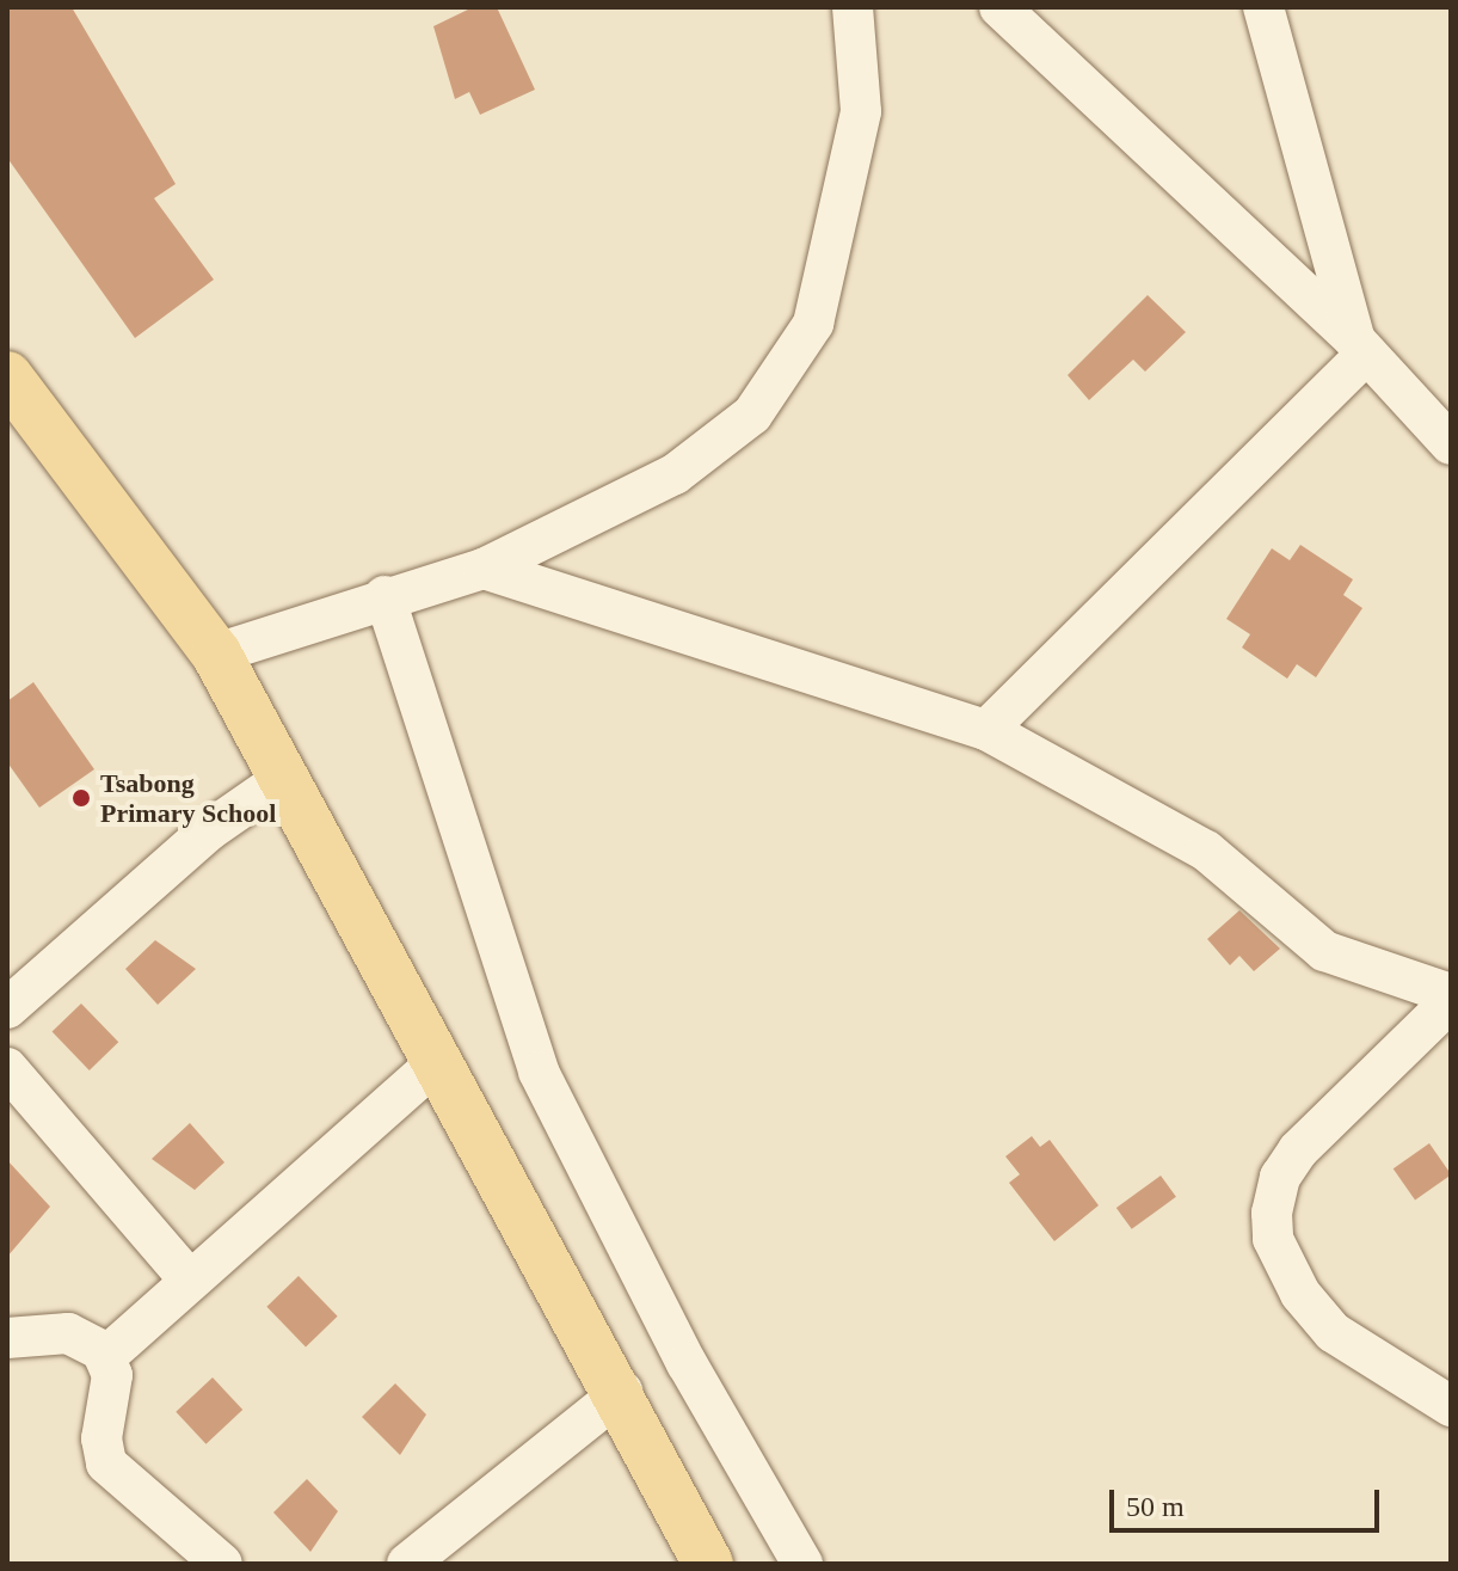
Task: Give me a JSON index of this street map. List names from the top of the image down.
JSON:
{
  "places": ["Tsabong Primary School"],
  "scale_bar": "50 m"
}
